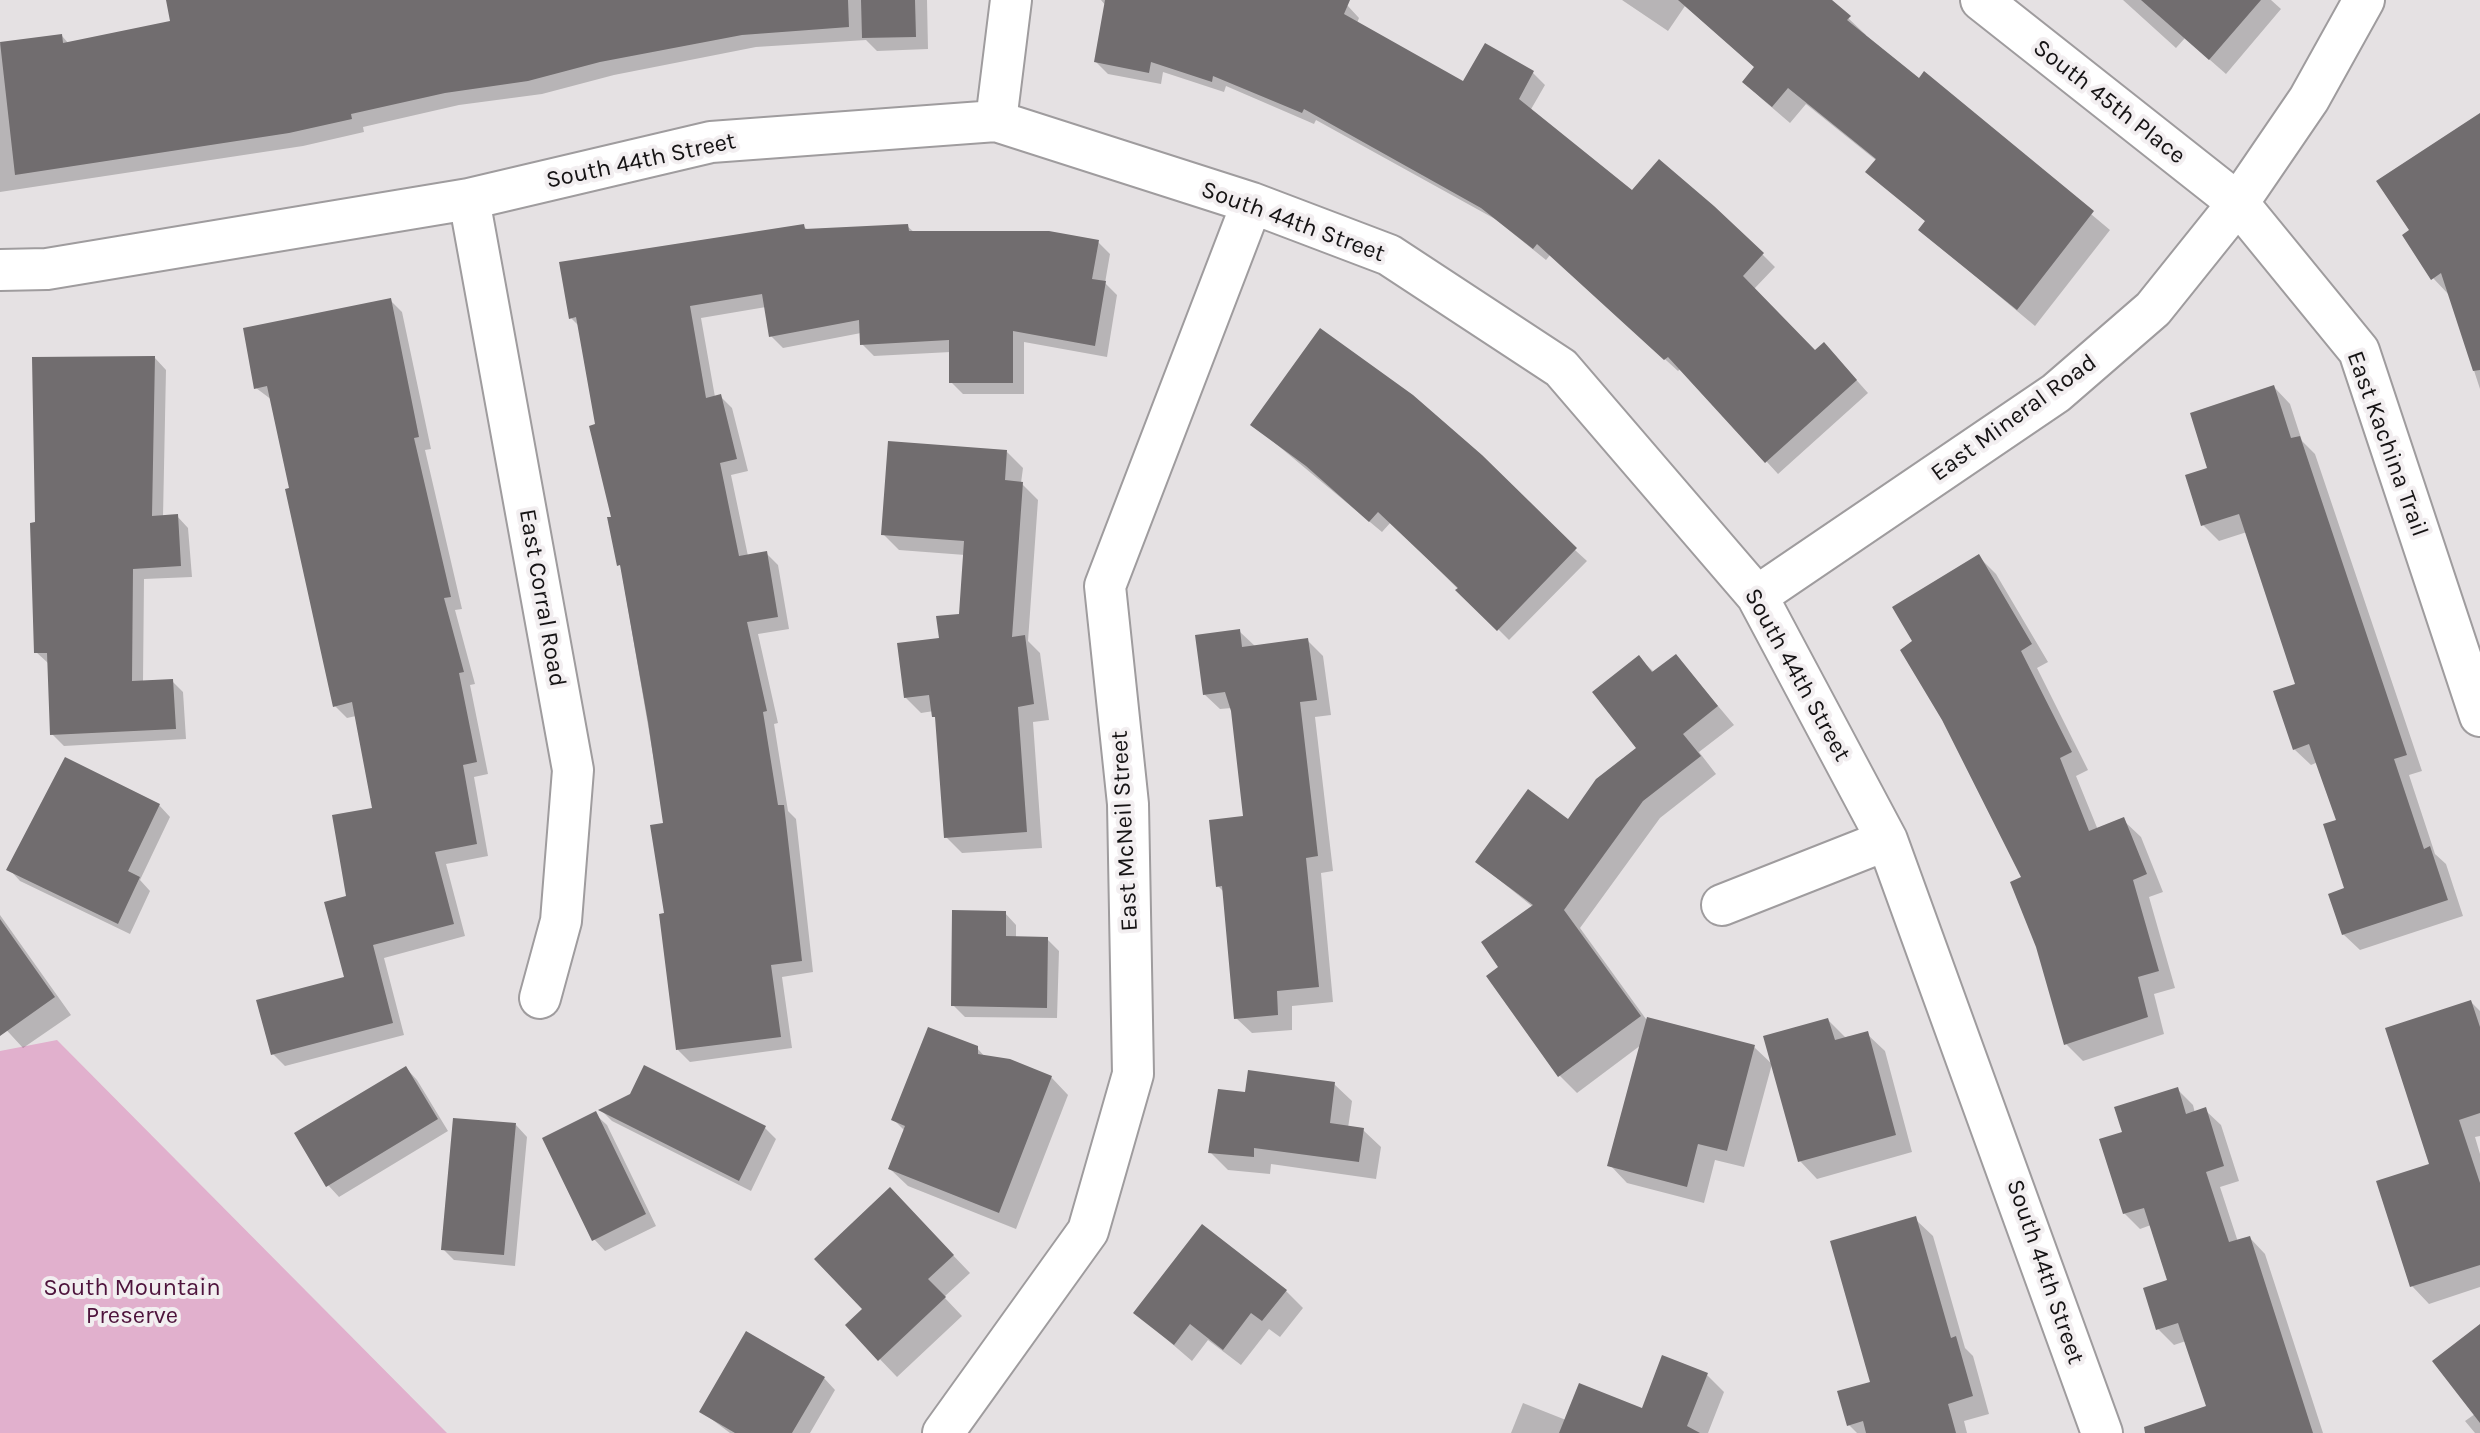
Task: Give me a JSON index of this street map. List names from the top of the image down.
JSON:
{
  "streets": {
    "street": [
      "South 45th Place",
      "South 44th Street",
      "East Mineral Road",
      "East Kachina Trail",
      "East Corral Road",
      "East McNeil Street"
    ]
  },
  "crossings": [
    ["South 45th Place", "East Mineral Road"],
    ["South 45th Place", "East Kachina Trail"],
    ["South 44th Street", "East Mineral Road"],
    ["South 44th Street", "East Corral Road"],
    ["South 44th Street", "East McNeil Street"],
    ["East Mineral Road", "East Kachina Trail"]
  ],
  "parks": ["South Mountain Preserve"]
}
